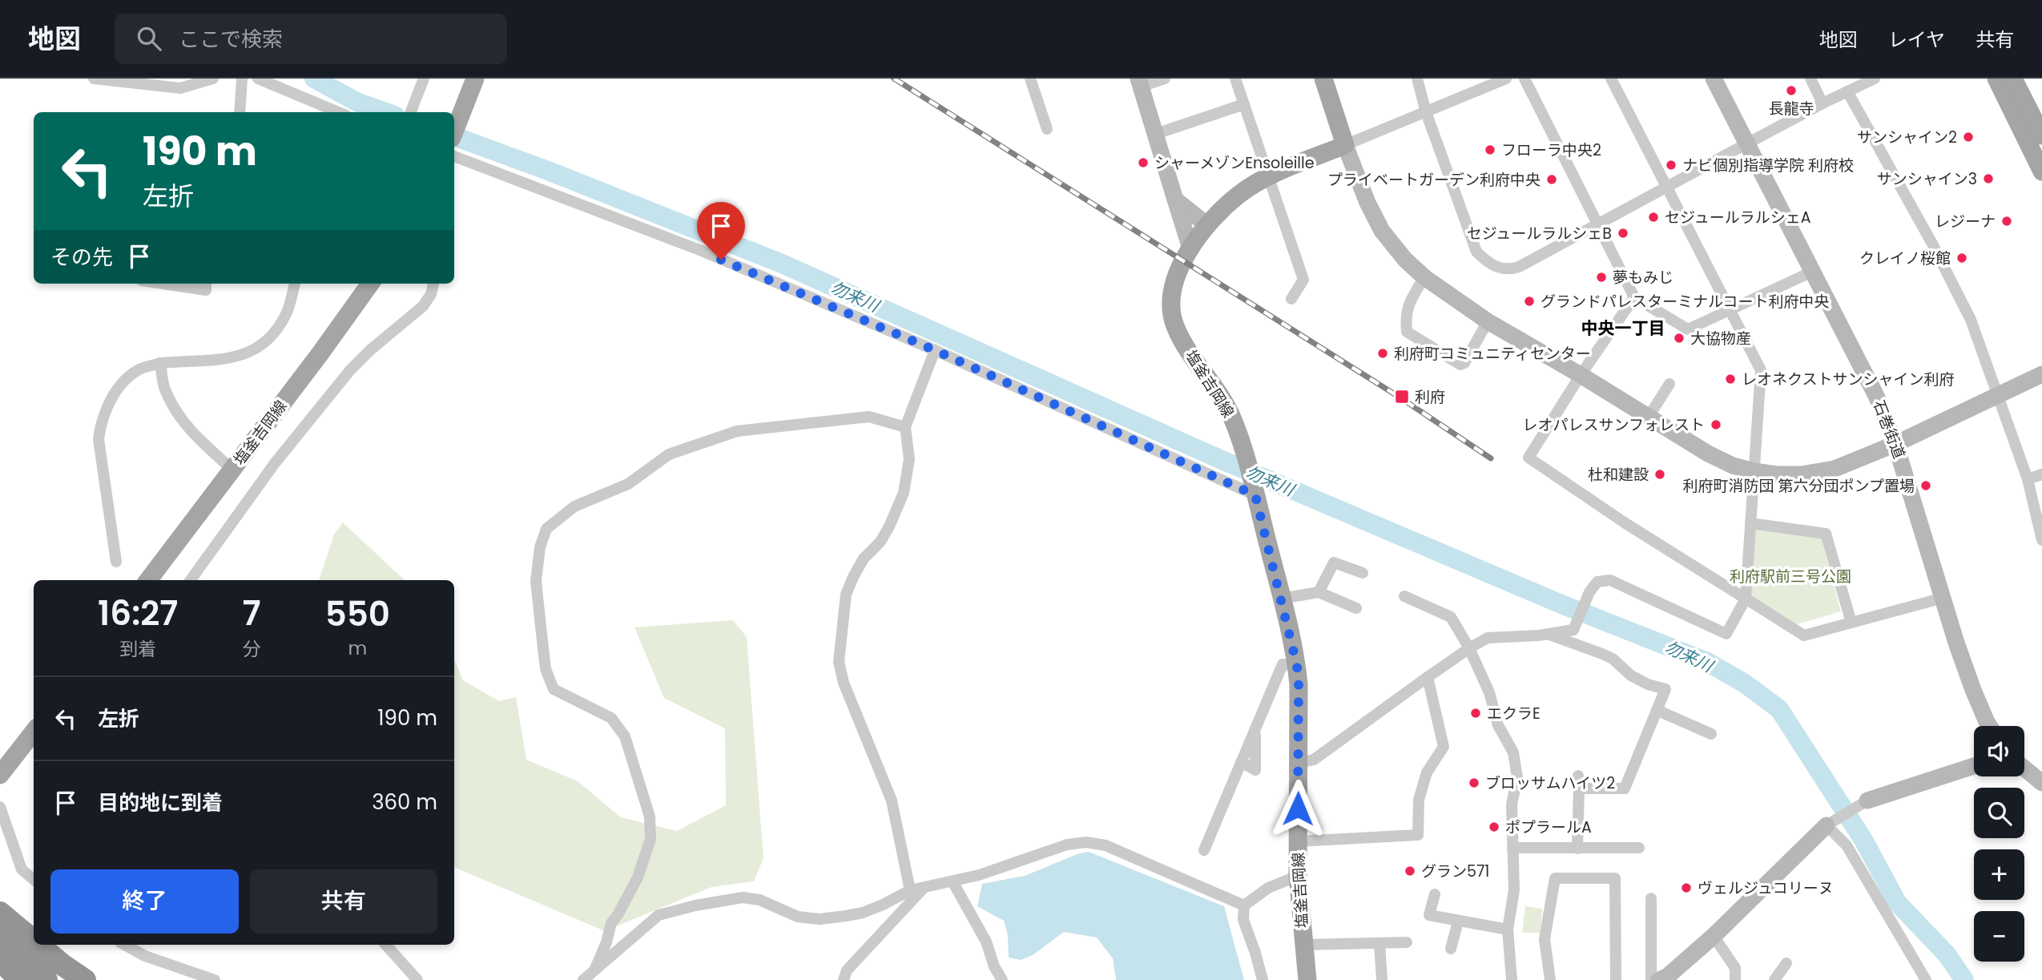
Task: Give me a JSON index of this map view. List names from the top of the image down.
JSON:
{
  "streets": {
    "main road": ["塩釜吉岡線"],
    "street": ["石巻街道"]
  },
  "districts": ["中央一丁目"],
  "water": ["勿来川"],
  "parks": ["利府駅前三号公園"],
  "places": {
    "other": [
      "長龍寺",
      "サンシャイン2",
      "フローラ中央2",
      "シャーメゾンEnsoleille",
      "ナビ個別指導学院 利府校",
      "サンシャイン3",
      "プライベートガーデン利府中央",
      "セジュールラルシェA",
      "レジーナ",
      "セジュールラルシェB",
      "クレイノ桜館",
      "夢もみじ",
      "グランドパレスターミナルコート利府中央",
      "大協物産",
      "利府町コミュニティセンター",
      "レオネクストサンシャイン利府",
      "レオパレスサンフォレスト",
      "杜和建設",
      "利府町消防団 第六分団ポンプ置場",
      "エクラE",
      "ブロッサムハイツ2",
      "ポプラールA",
      "グラン571",
      "ヴェルジュコリーヌ"
    ],
    "transit": ["利府"]
  },
  "page": {
    "header": "地図",
    "search": "ここで検索",
    "nav": ["地図", "レイヤ", "共有"],
    "turn": ["190 m", "左折"],
    "then": "その先",
    "eta": [
      "16:27",
      "到着",
      "7",
      "分",
      "550",
      "m"
    ],
    "list": [
      {
        "name": "左折",
        "value": "190 m"
      },
      {
        "name": "目的地に到着",
        "value": "360 m"
      }
    ],
    "map_buttons": ["+", "−"],
    "buttons": ["終了", "共有"]
  }
}
